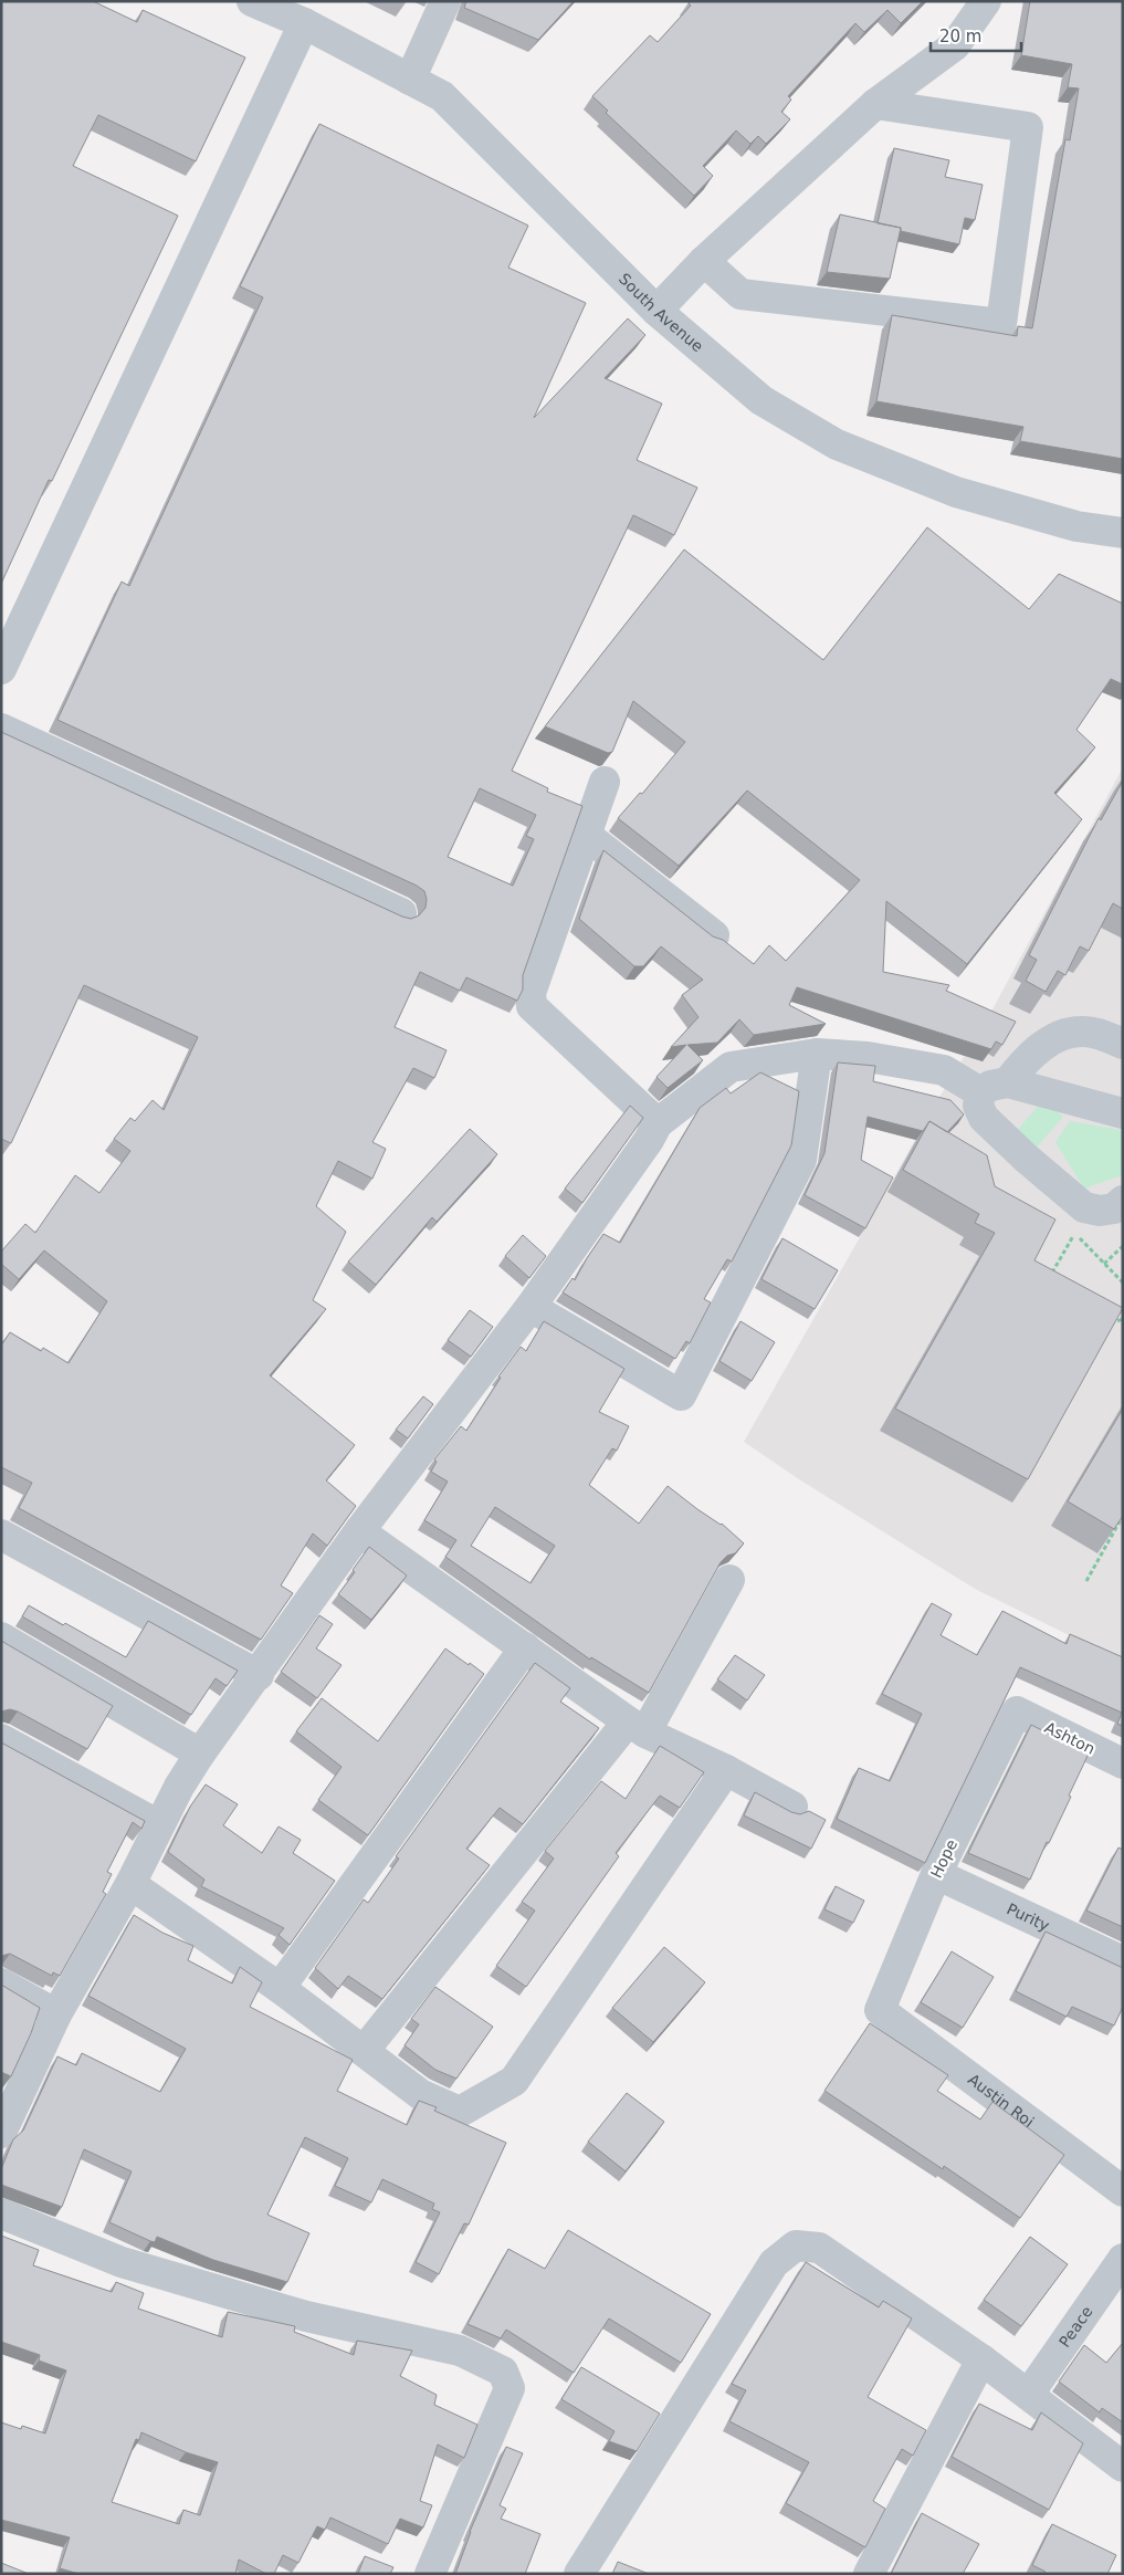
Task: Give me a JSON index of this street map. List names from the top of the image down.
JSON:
{
  "streets": {
    "street": [
      "South Avenue",
      "Ashton",
      "Hope",
      "Purity",
      "Austin Roi",
      "Peace"
    ]
  },
  "crossings": [
    ["Ashton", "Hope"],
    ["Hope", "Purity"],
    ["Hope", "Austin Roi"]
  ],
  "scale_bar": "20 m"
}
